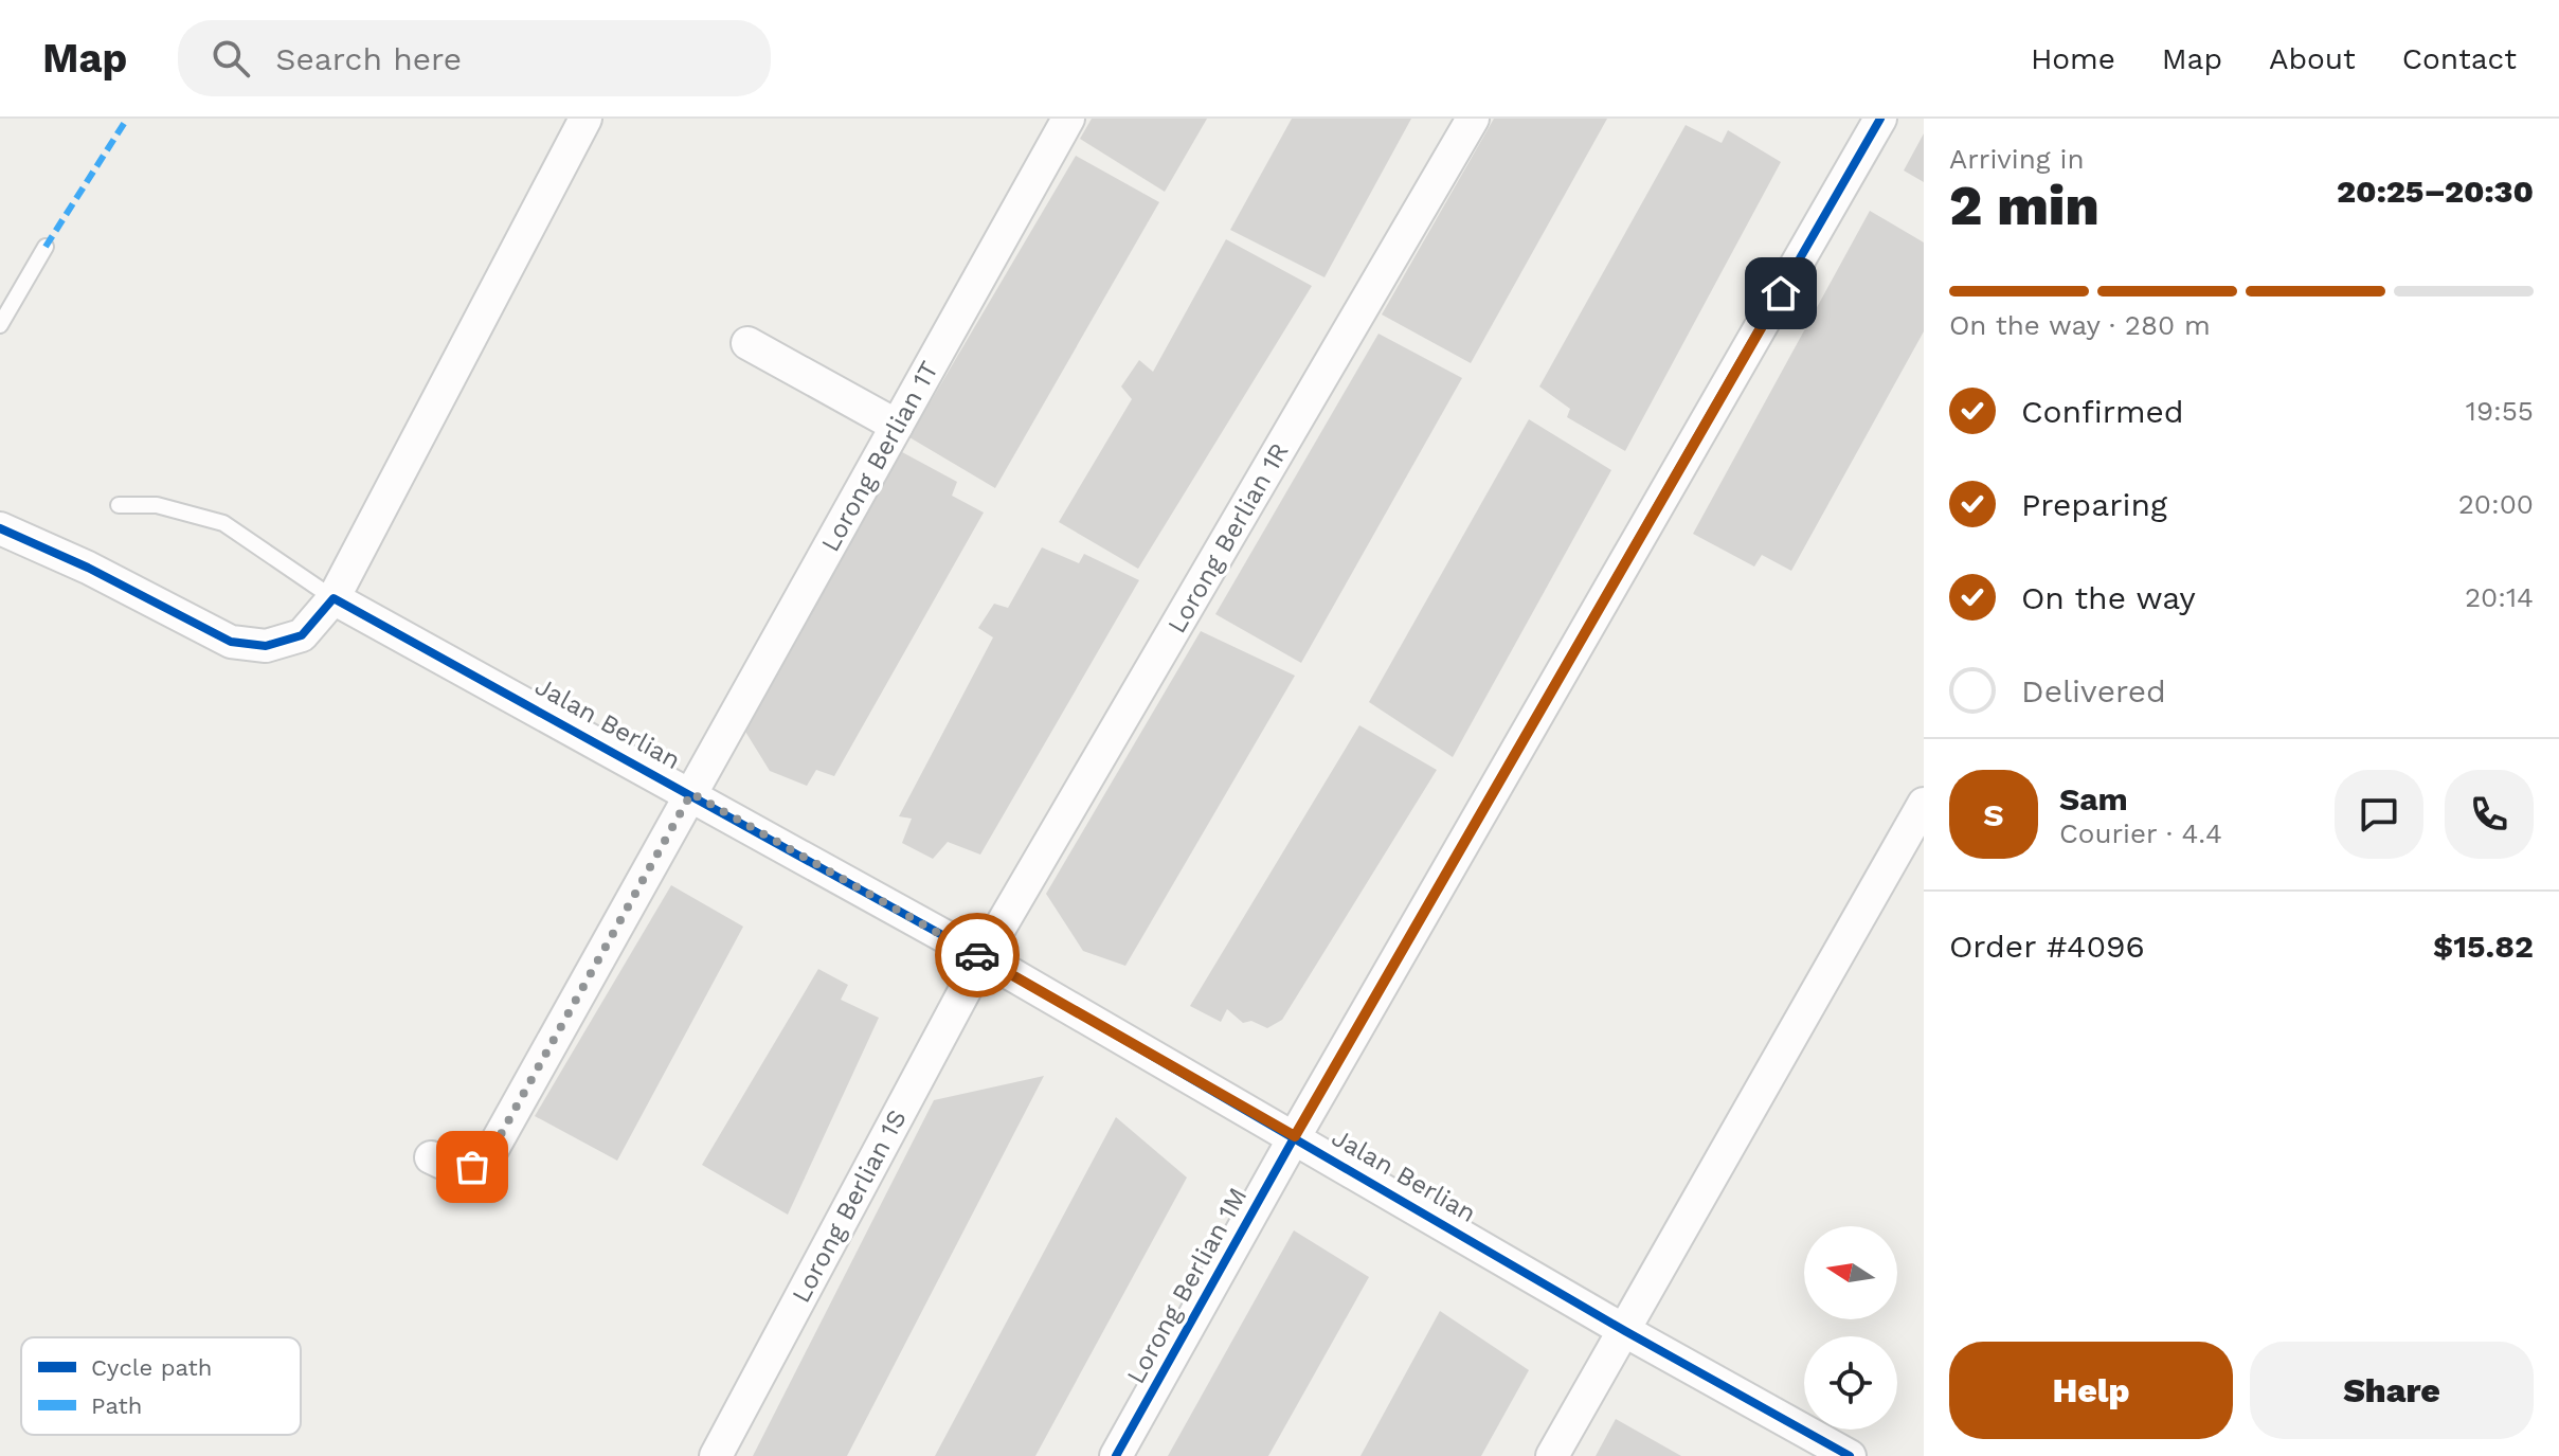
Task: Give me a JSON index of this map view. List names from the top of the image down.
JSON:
{
  "streets": {
    "street": [
      "Lorong Berlian 1T",
      "Lorong Berlian 1R",
      "Jalan Berlian",
      "Lorong Berlian 1S",
      "Lorong Berlian 1M"
    ]
  },
  "crossings": [
    ["Lorong Berlian 1T", "Jalan Berlian"],
    ["Lorong Berlian 1R", "Jalan Berlian"],
    ["Lorong Berlian 1R", "Lorong Berlian 1S"],
    ["Jalan Berlian", "Lorong Berlian 1S"],
    ["Jalan Berlian", "Lorong Berlian 1M"]
  ],
  "legend": ["Cycle path", "Path"],
  "north": "left",
  "page": {
    "header": "Map",
    "search": "Search here",
    "nav": [
      "Home",
      "Map",
      "About",
      "Contact"
    ],
    "heading": ["2 min", "Arriving in", "20:25–20:30"],
    "panel": [
      "Sam",
      "Courier · 4.4",
      "Order #4096",
      "$15.82"
    ],
    "bar": "On the way · 280 m",
    "list": [
      ["Confirmed", "19:55"],
      ["Preparing", "20:00"],
      ["On the way", "20:14"],
      "Delivered"
    ],
    "round": "S",
    "buttons": ["Help", "Share"]
  }
}
